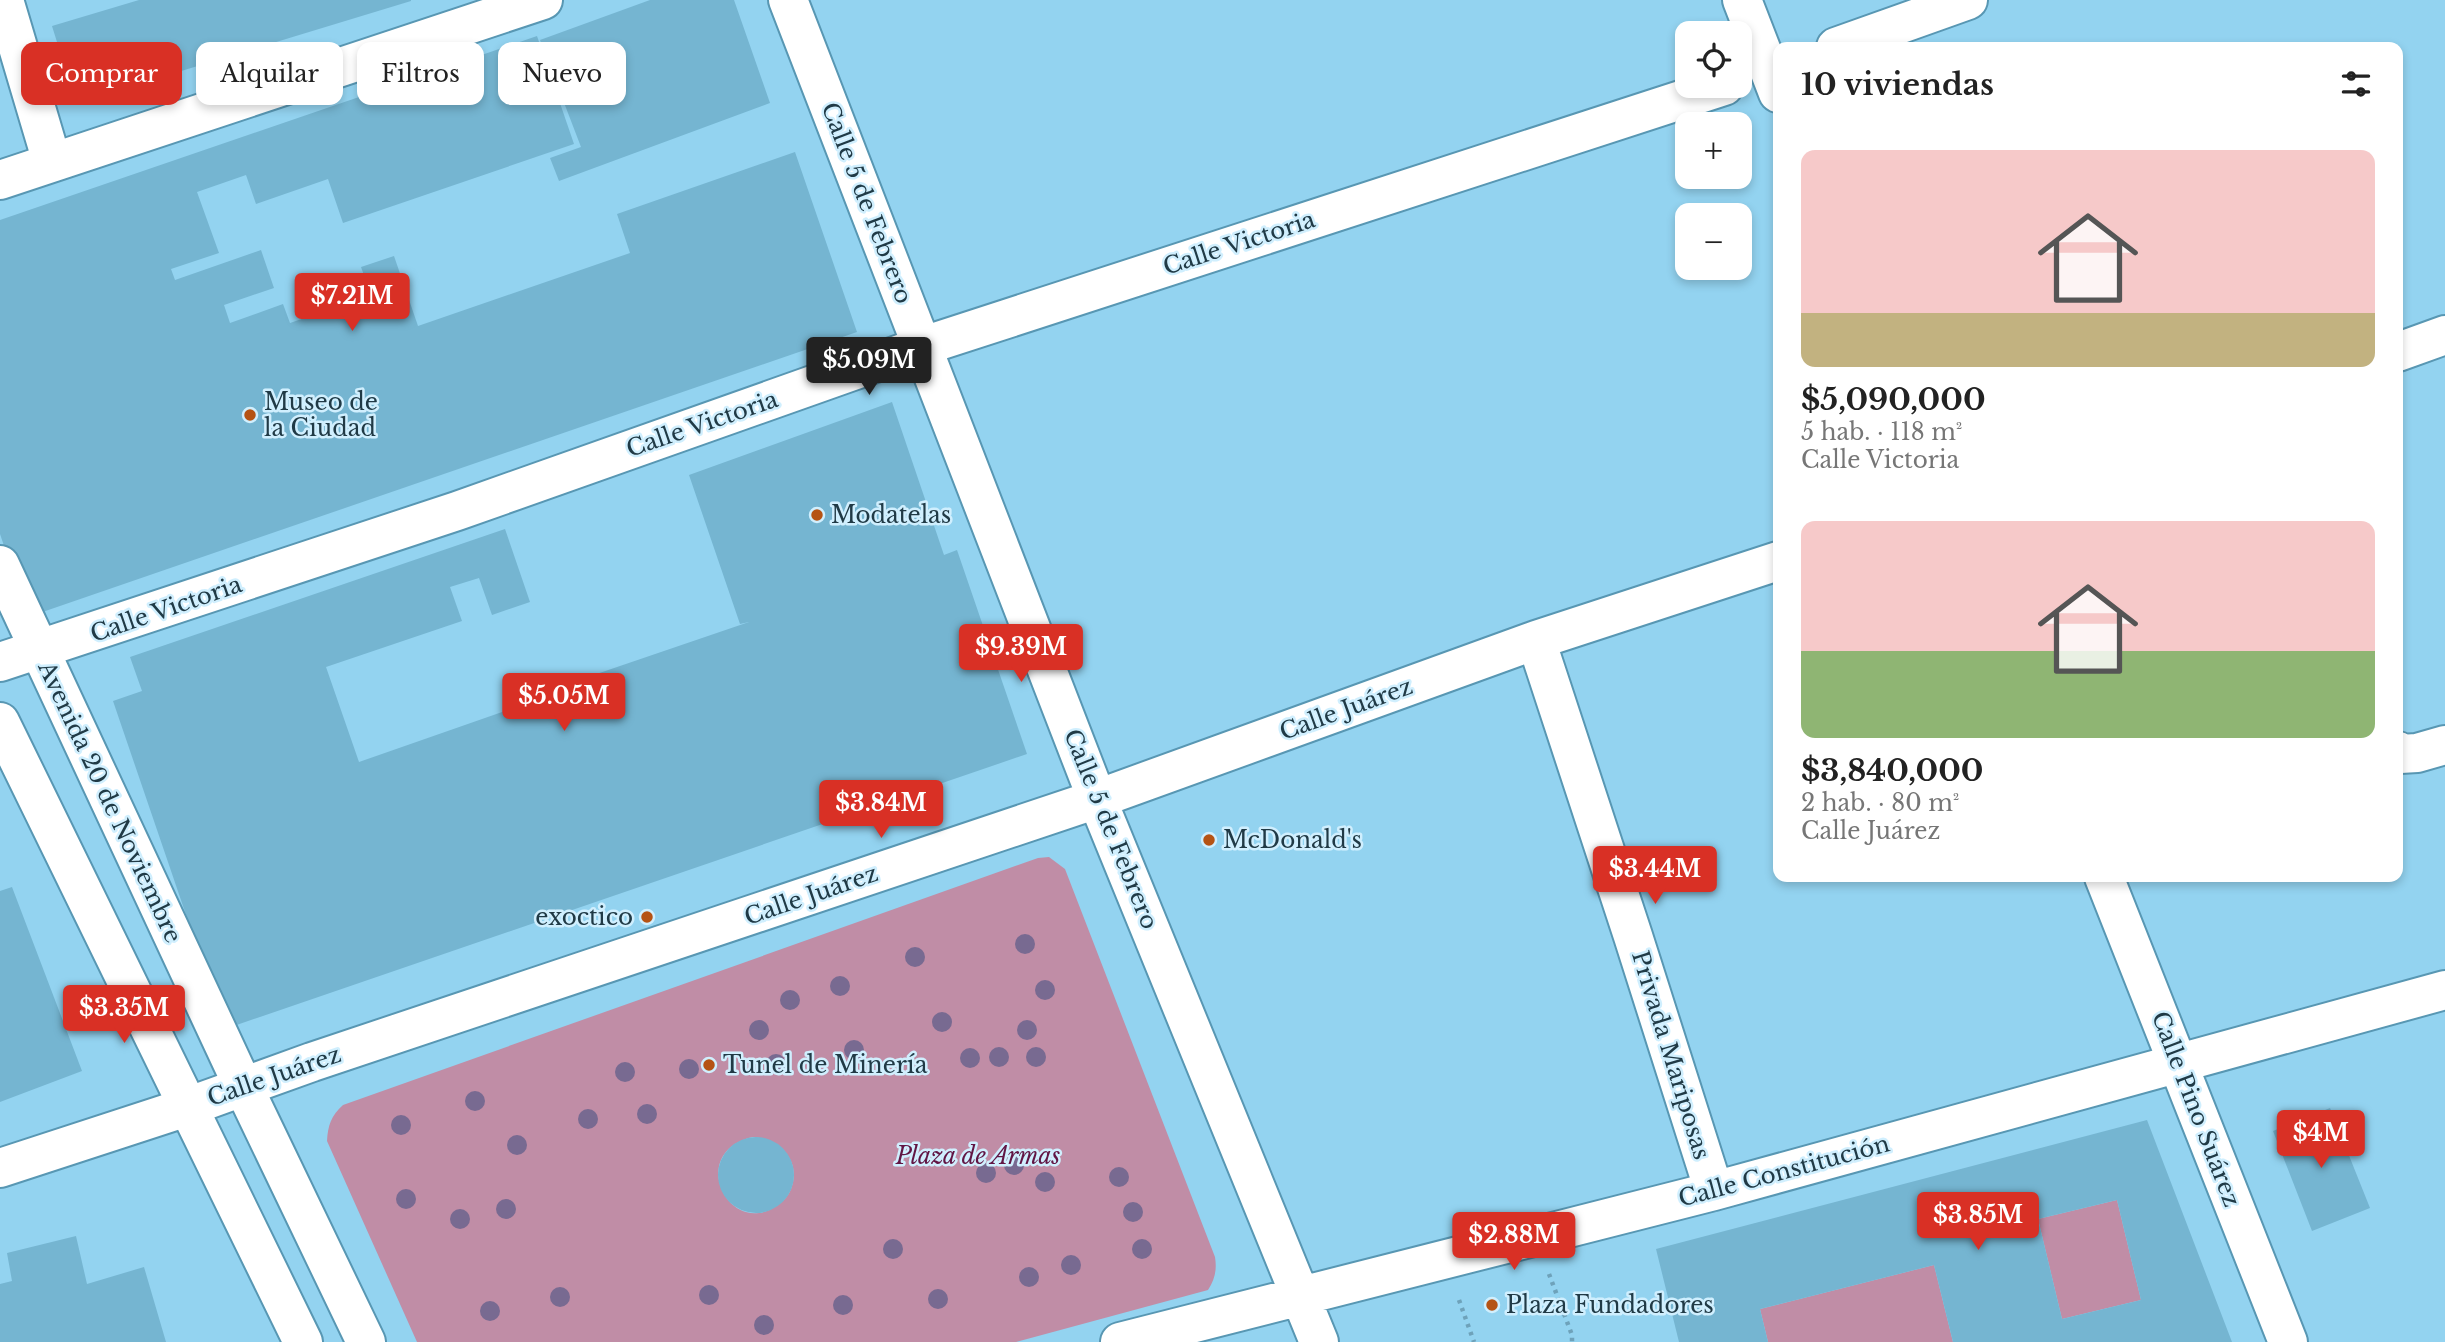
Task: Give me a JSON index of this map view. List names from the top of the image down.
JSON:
{
  "streets": {
    "street": [
      "Calle 5 de Febrero",
      "Calle Victoria",
      "Calle Juárez",
      "Avenida 20 de Noviembre",
      "Privada Mariposas",
      "Calle Pino Suárez",
      "Calle Constitución"
    ]
  },
  "crossings": [
    ["Calle 5 de Febrero", "Calle Victoria"],
    ["Calle 5 de Febrero", "Calle Juárez"],
    ["Calle 5 de Febrero", "Calle Constitución"],
    ["Calle Victoria", "Avenida 20 de Noviembre"],
    ["Calle Juárez", "Avenida 20 de Noviembre"],
    ["Calle Juárez", "Privada Mariposas"],
    ["Privada Mariposas", "Calle Constitución"],
    ["Calle Pino Suárez", "Calle Constitución"]
  ],
  "parks": ["Plaza de Armas"],
  "places": [
    "Museo de la Ciudad",
    "Modatelas",
    "McDonald's",
    "exoctico",
    "Tunel de Minería",
    "Plaza Fundadores"
  ],
  "page": {
    "map_buttons": ["+", "−"],
    "chip": [
      "Comprar",
      "Alquilar",
      "Filtros",
      "Nuevo"
    ],
    "heading": "10 viviendas",
    "list": [
      {
        "name": "$5,090,000",
        "note": "5 hab. · 118 m² · Calle Victoria"
      },
      {
        "name": "$3,840,000",
        "note": "2 hab. · 80 m² · Calle Juárez"
      }
    ],
    "price": [
      "$7.21M",
      "$5.09M",
      "$9.39M",
      "$5.05M",
      "$3.84M",
      "$3.44M",
      "$3.35M",
      "$4M",
      "$3.85M",
      "$2.88M"
    ]
  }
}
